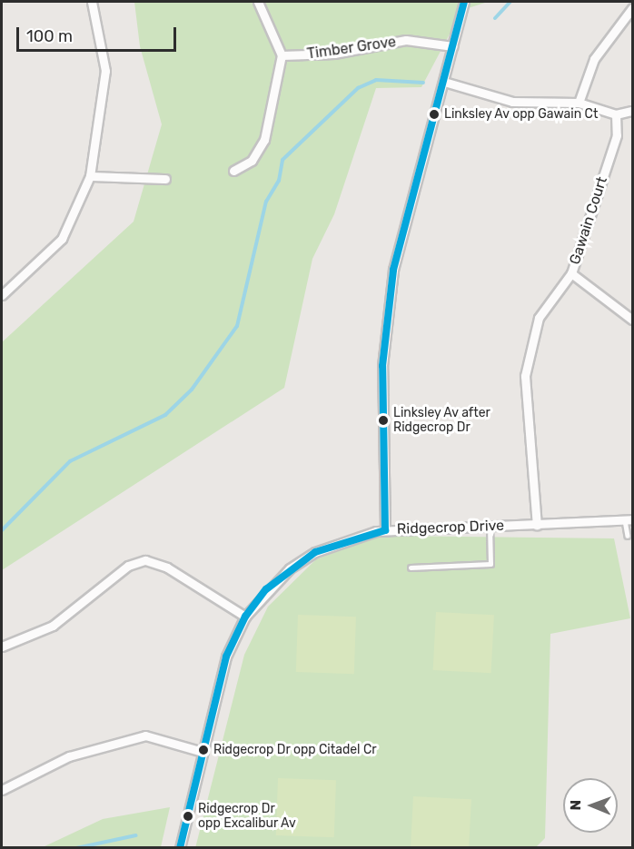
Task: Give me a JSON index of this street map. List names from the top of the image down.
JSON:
{
  "streets": {
    "street": ["Timber Grove", "Gawain Court", "Ridgecrop Drive"]
  },
  "crossings": [
    ["Gawain Court", "Ridgecrop Drive"]
  ],
  "places": [
    "Linksley Av opp Gawain Ct",
    "Linksley Av after Ridgecrop Dr",
    "Ridgecrop Dr opp Citadel Cr",
    "Ridgecrop Dr opp Excalibur Av"
  ],
  "scale_bar": "100 m",
  "north": "left"
}
